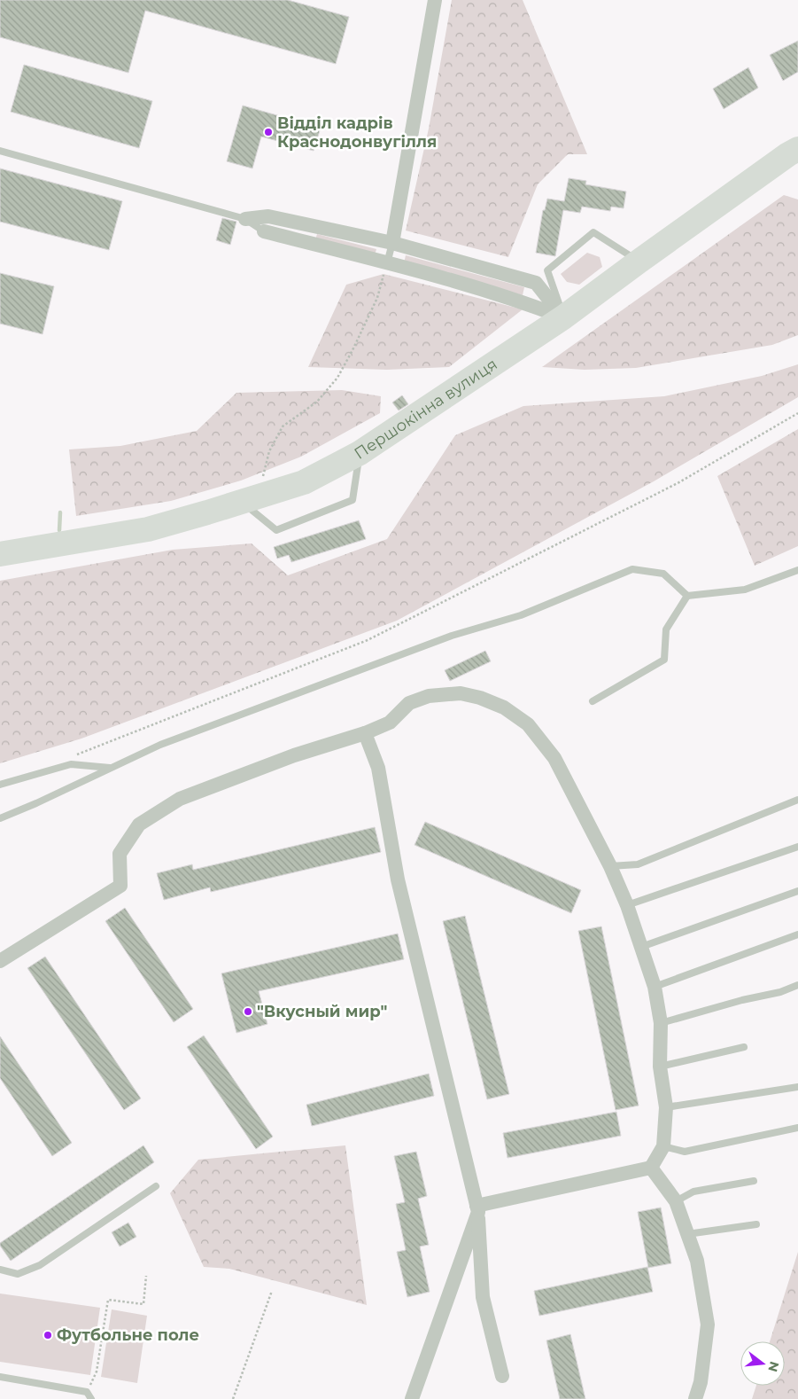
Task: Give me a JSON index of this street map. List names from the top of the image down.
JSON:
{
  "streets": {
    "highway": ["Першокінна вулиця"]
  },
  "places": ["Відділ кадрів Краснодонвугілля", "\"Вкусный мир\"", "Футбольне поле"],
  "north": "right"
}
